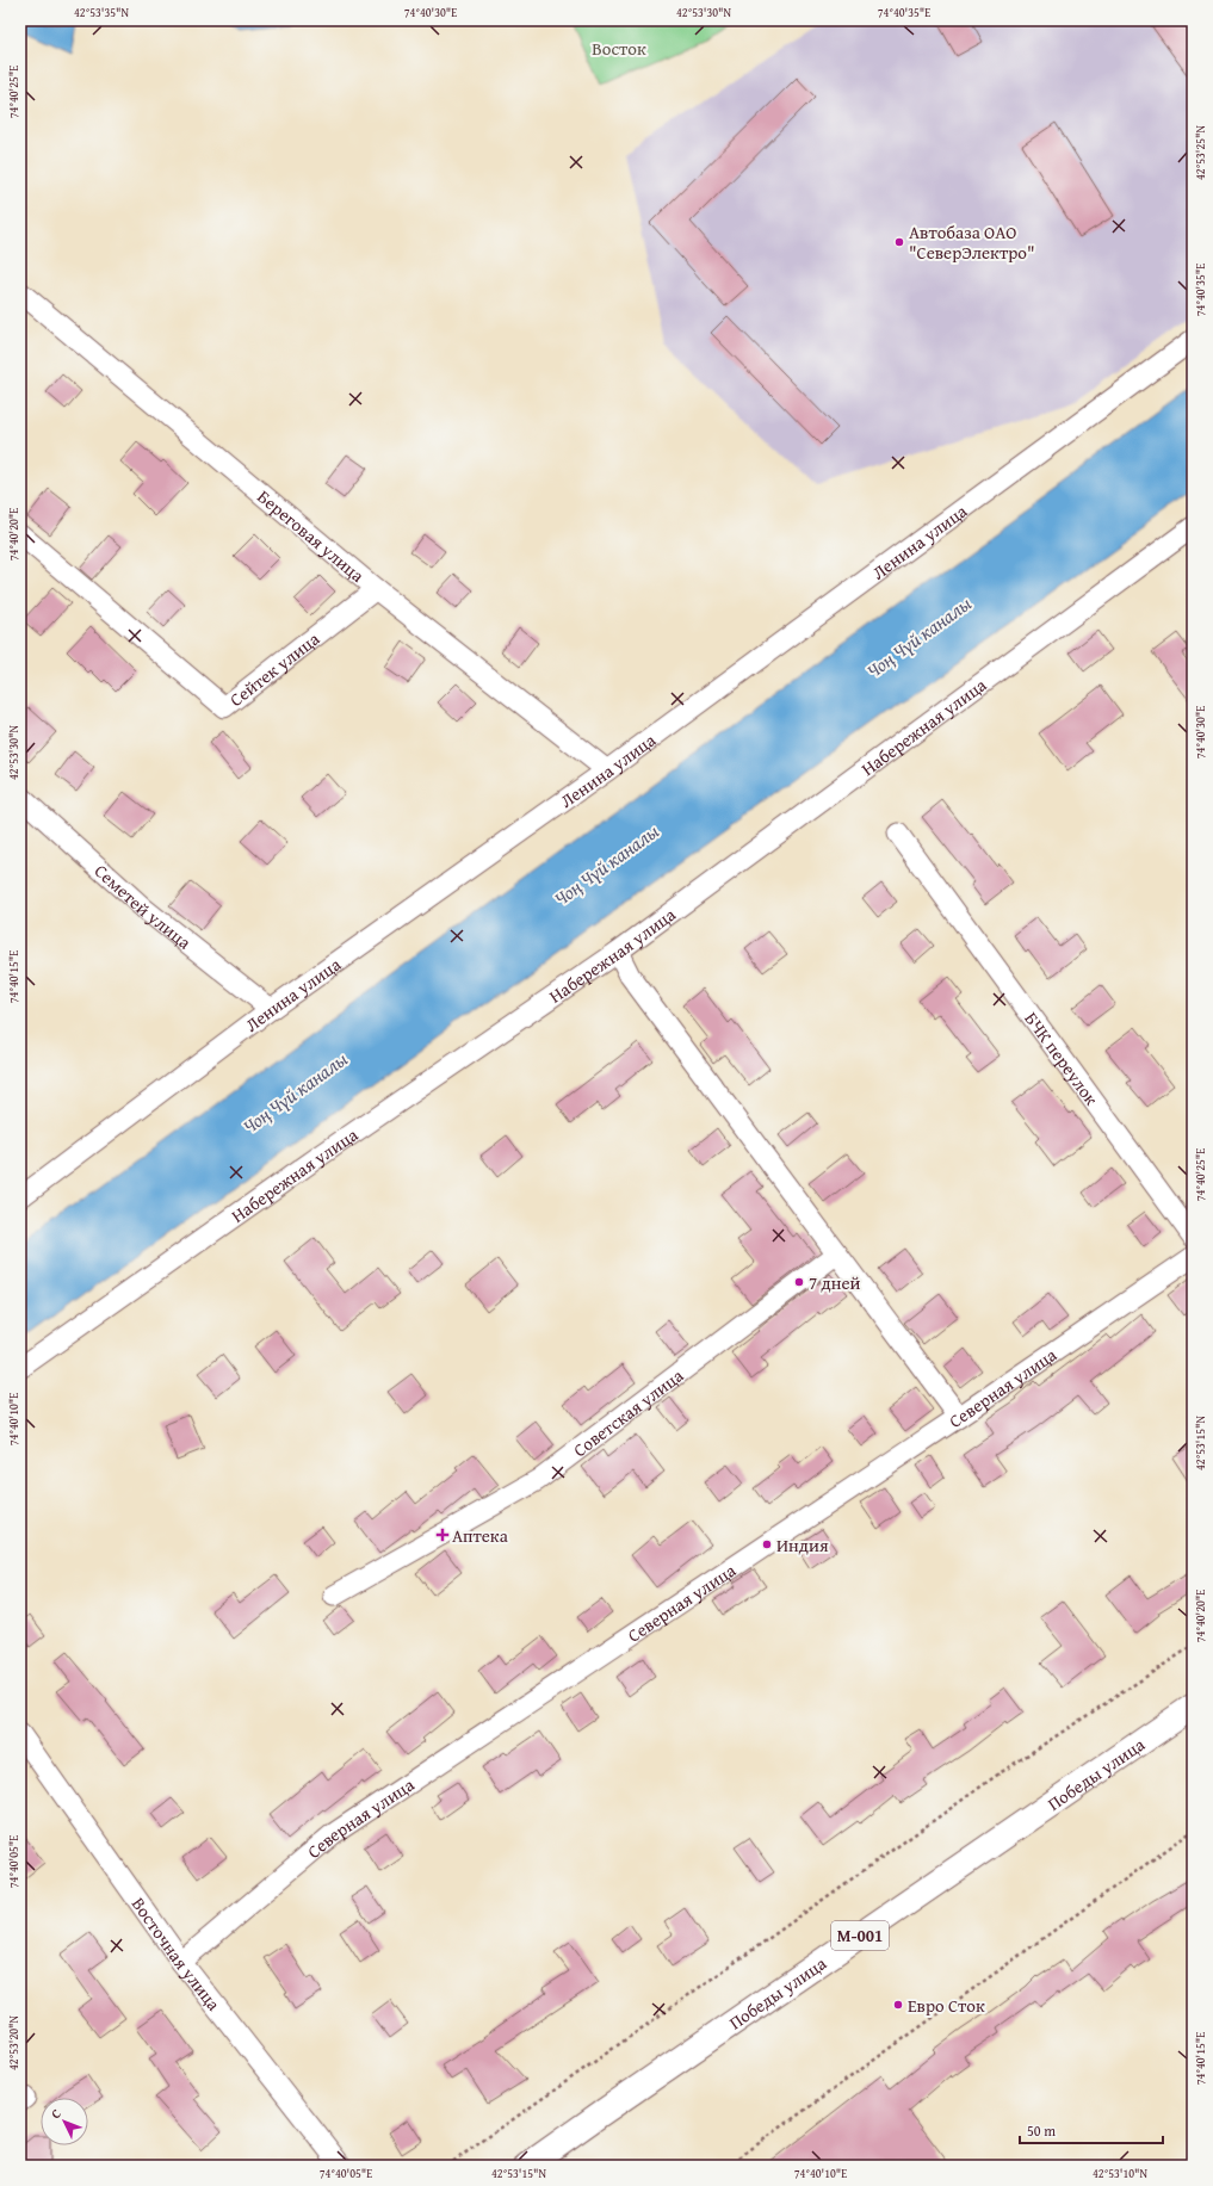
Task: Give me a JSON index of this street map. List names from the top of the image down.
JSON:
{
  "streets": {
    "main road": ["Победы улица", "М-001"],
    "street": [
      "Береговая улица",
      "Ленина улица",
      "Сейтек улица",
      "Набережная улица",
      "Семетей улица",
      "БЧК переулок",
      "Северная улица",
      "Советская улица",
      "Восточная улица"
    ]
  },
  "crossings": [
    ["Береговая улица", "Ленина улица"],
    ["Береговая улица", "Сейтек улица"],
    ["Ленина улица", "Семетей улица"],
    ["Северная улица", "Восточная улица"]
  ],
  "water": ["Чоң Чүй каналы"],
  "parks": ["Восток"],
  "places": {
    "other": [
      "Автобаза ОАО \"СеверЭлектро\"",
      "7 дней",
      "Индия",
      "Евро Сток"
    ],
    "health": ["Аптека"]
  },
  "scale_bar": "50 m",
  "north": "top left",
  "coordinates": [
    "42°53'35\"N",
    "74°40'30\"E",
    "42°53'30\"N",
    "74°40'35\"E",
    "74°40'25\"E",
    "42°53'25\"N",
    "74°40'20\"E",
    "74°40'15\"E",
    "74°40'10\"E",
    "42°53'15\"N",
    "74°40'05\"E",
    "42°53'20\"N",
    "42°53'10\"N"
  ]
}
